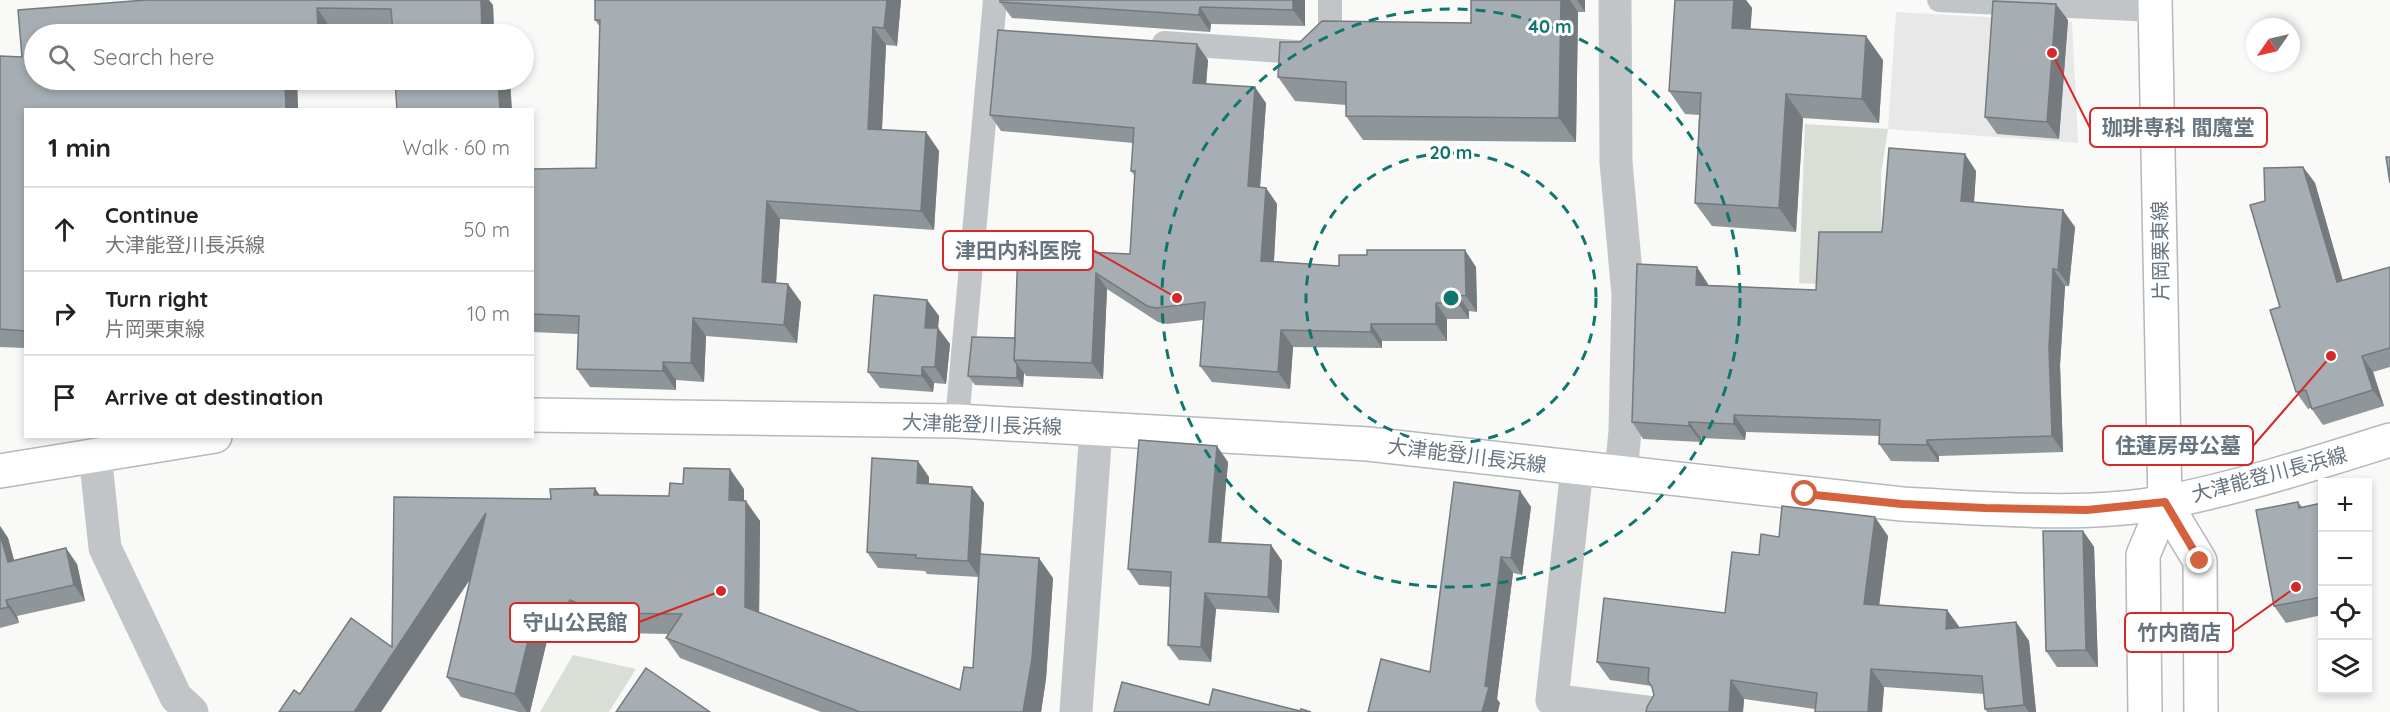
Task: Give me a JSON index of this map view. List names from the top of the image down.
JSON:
{
  "streets": {
    "main road": ["片岡栗東線", "大津能登川長浜線"]
  },
  "crossings": [
    ["片岡栗東線", "大津能登川長浜線"]
  ],
  "places": [
    "珈琲専科 閻魔堂",
    "津田内科医院",
    "住蓮房母公墓",
    "竹内商店",
    "守山公民館"
  ],
  "north": "bottom left",
  "page": {
    "search": "Search here",
    "heading": ["1 min", "Walk · 60 m"],
    "list": [
      ["Continue", "大津能登川長浜線", "50 m"],
      ["Turn right", "片岡栗東線", "10 m"],
      "Arrive at destination"
    ],
    "map_buttons": ["+", "−"]
  },
  "rings": ["40 m", "20 m"]
}
